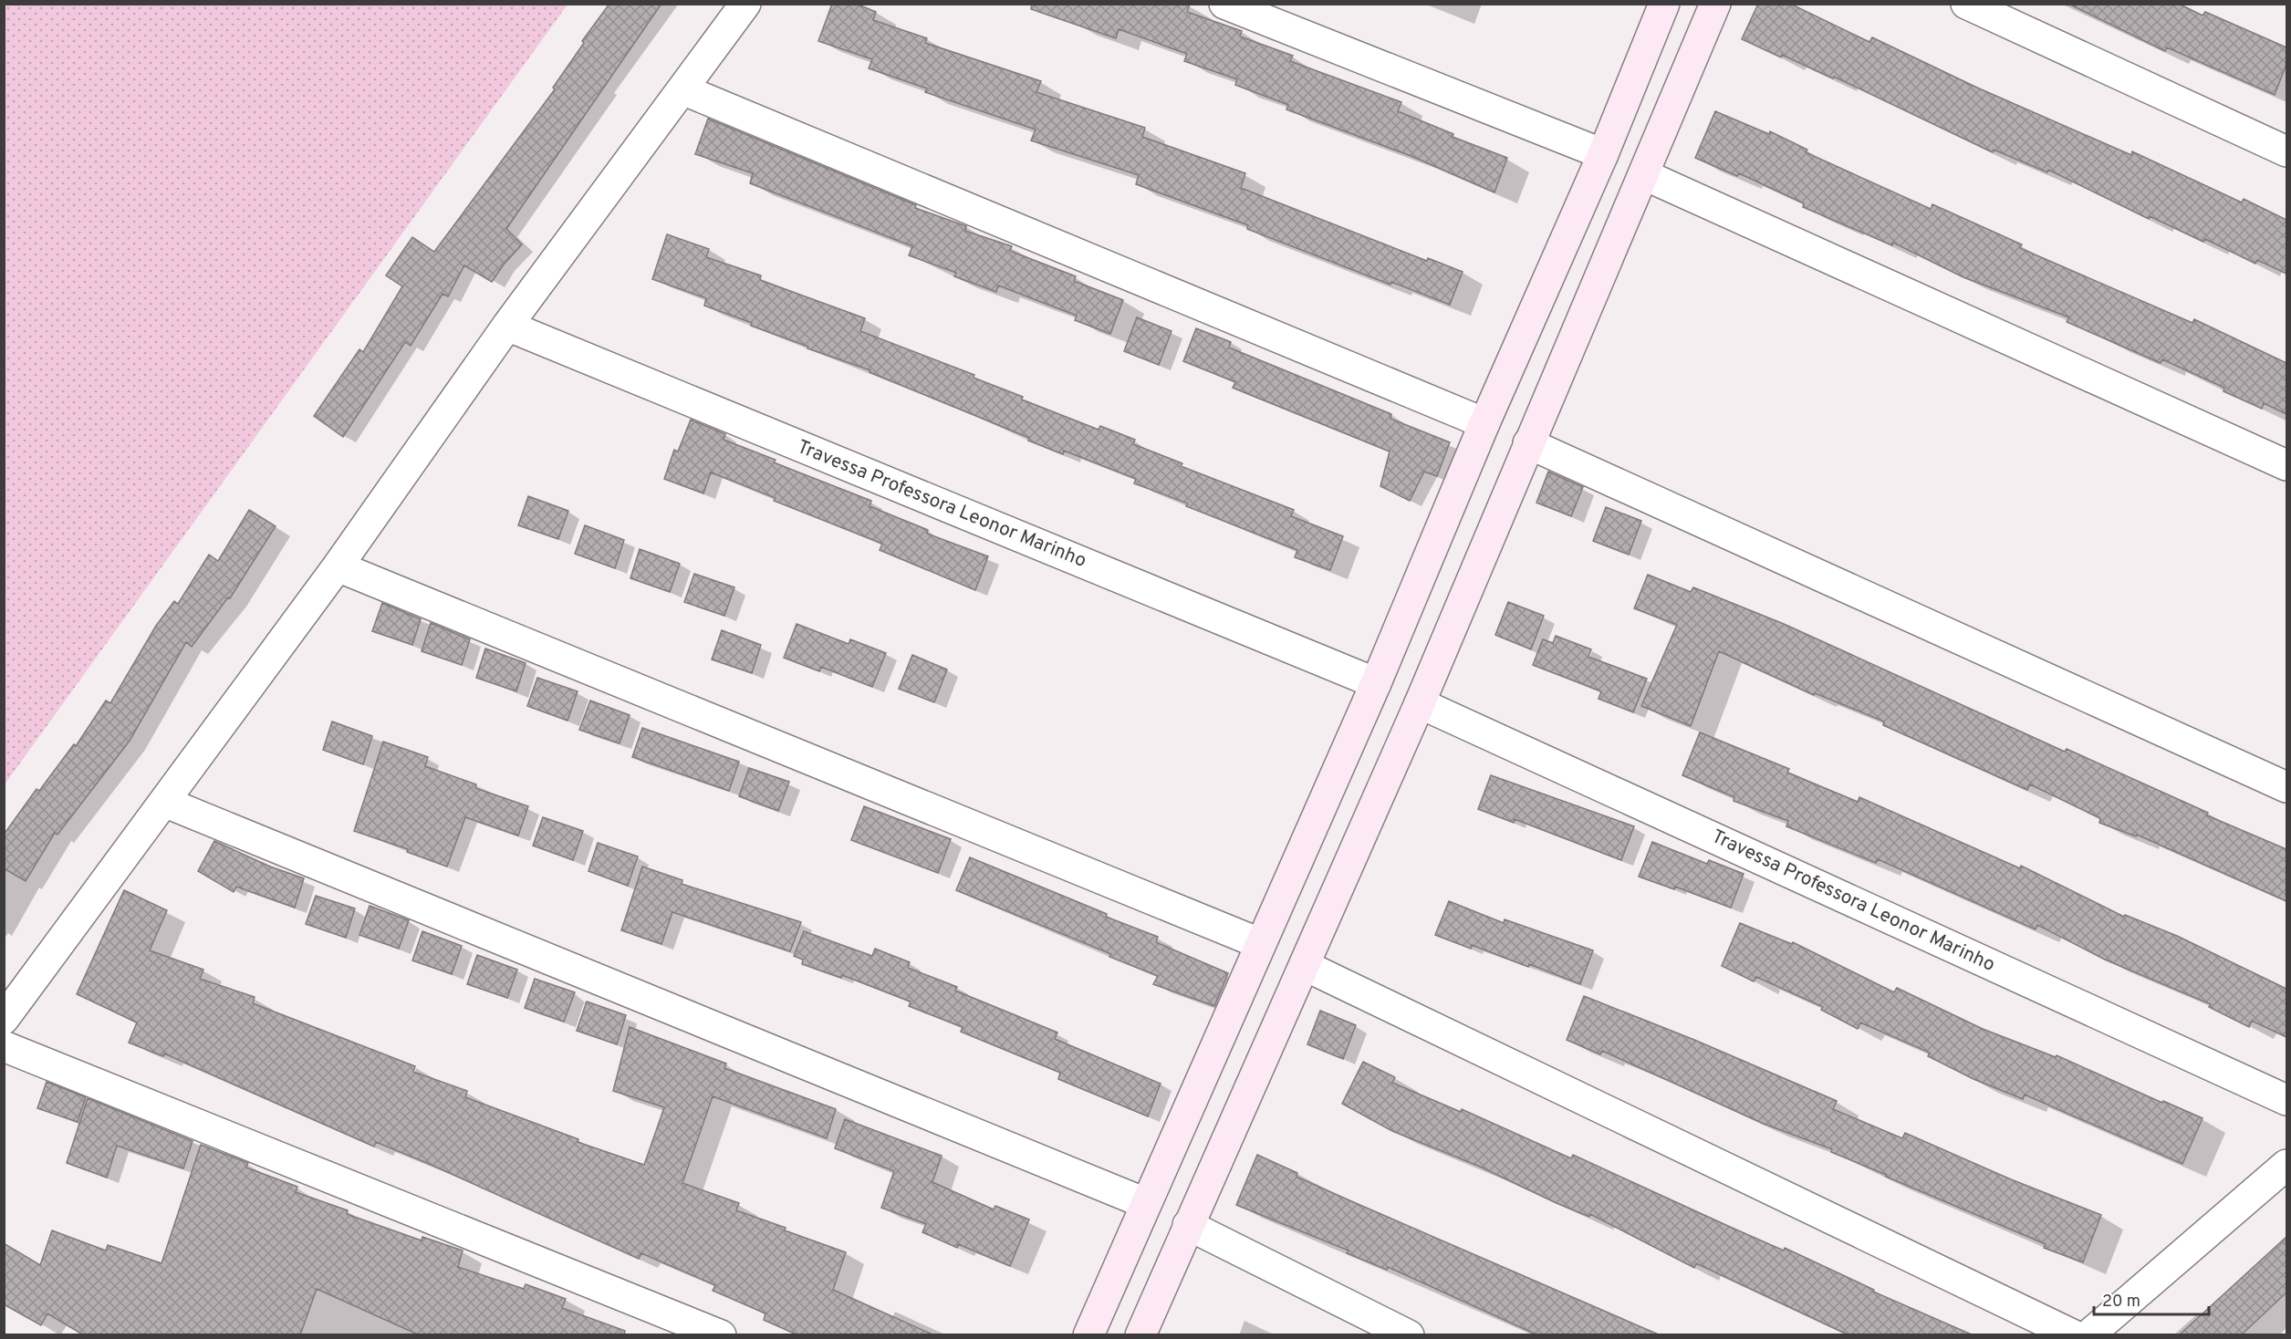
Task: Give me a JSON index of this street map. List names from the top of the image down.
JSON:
{
  "streets": {
    "street": ["Travessa Professora Leonor Marinho"]
  },
  "scale_bar": "20 m"
}
